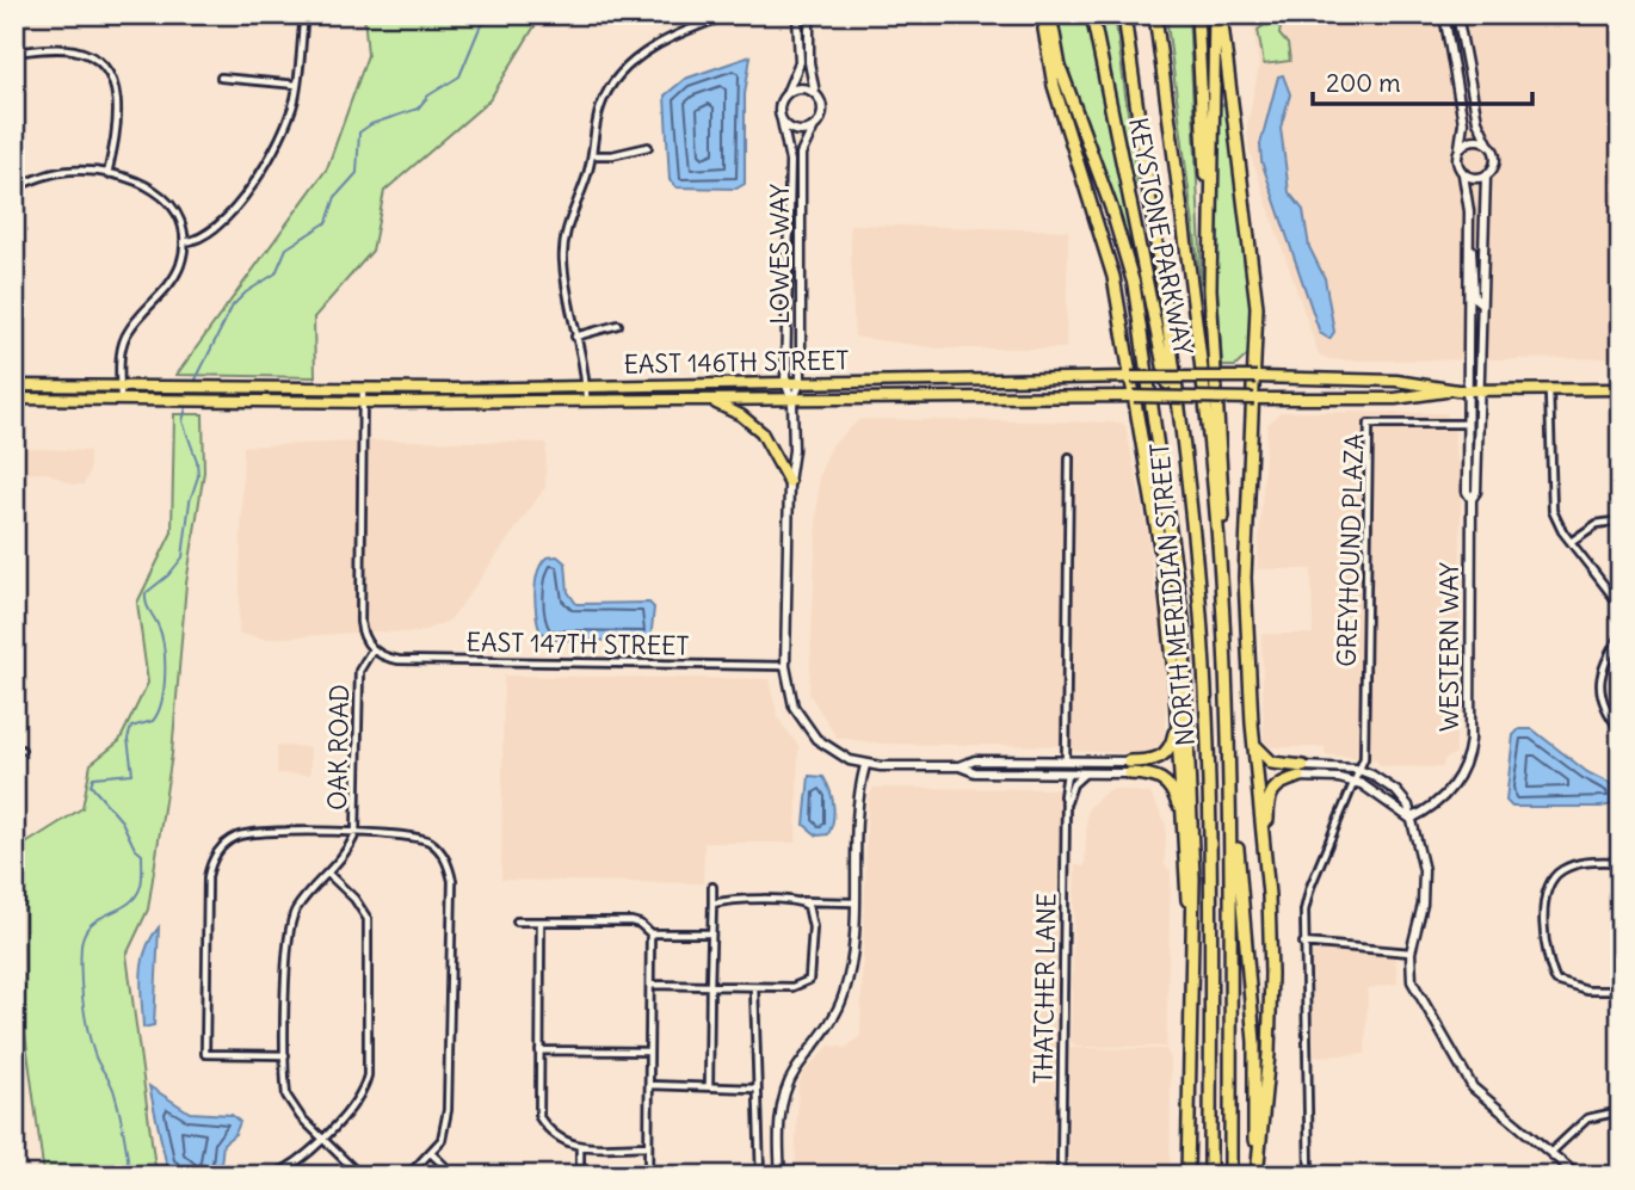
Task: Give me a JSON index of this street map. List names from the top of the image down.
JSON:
{
  "streets": {
    "highway": ["KEYSTONE PARKWAY", "NORTH MERIDIAN STREET"],
    "main road": ["EAST 146TH STREET"],
    "street": [
      "LOWES WAY",
      "GREYHOUND PLAZA",
      "EAST 147TH STREET",
      "WESTERN WAY",
      "OAK ROAD",
      "THATCHER LANE"
    ]
  },
  "crossings": [
    ["KEYSTONE PARKWAY", "NORTH MERIDIAN STREET"],
    ["LOWES WAY", "EAST 146TH STREET"],
    ["EAST 146TH STREET", "WESTERN WAY"],
    ["GREYHOUND PLAZA", "WESTERN WAY"],
    ["EAST 147TH STREET", "OAK ROAD"]
  ],
  "scale_bar": "200 m"
}
